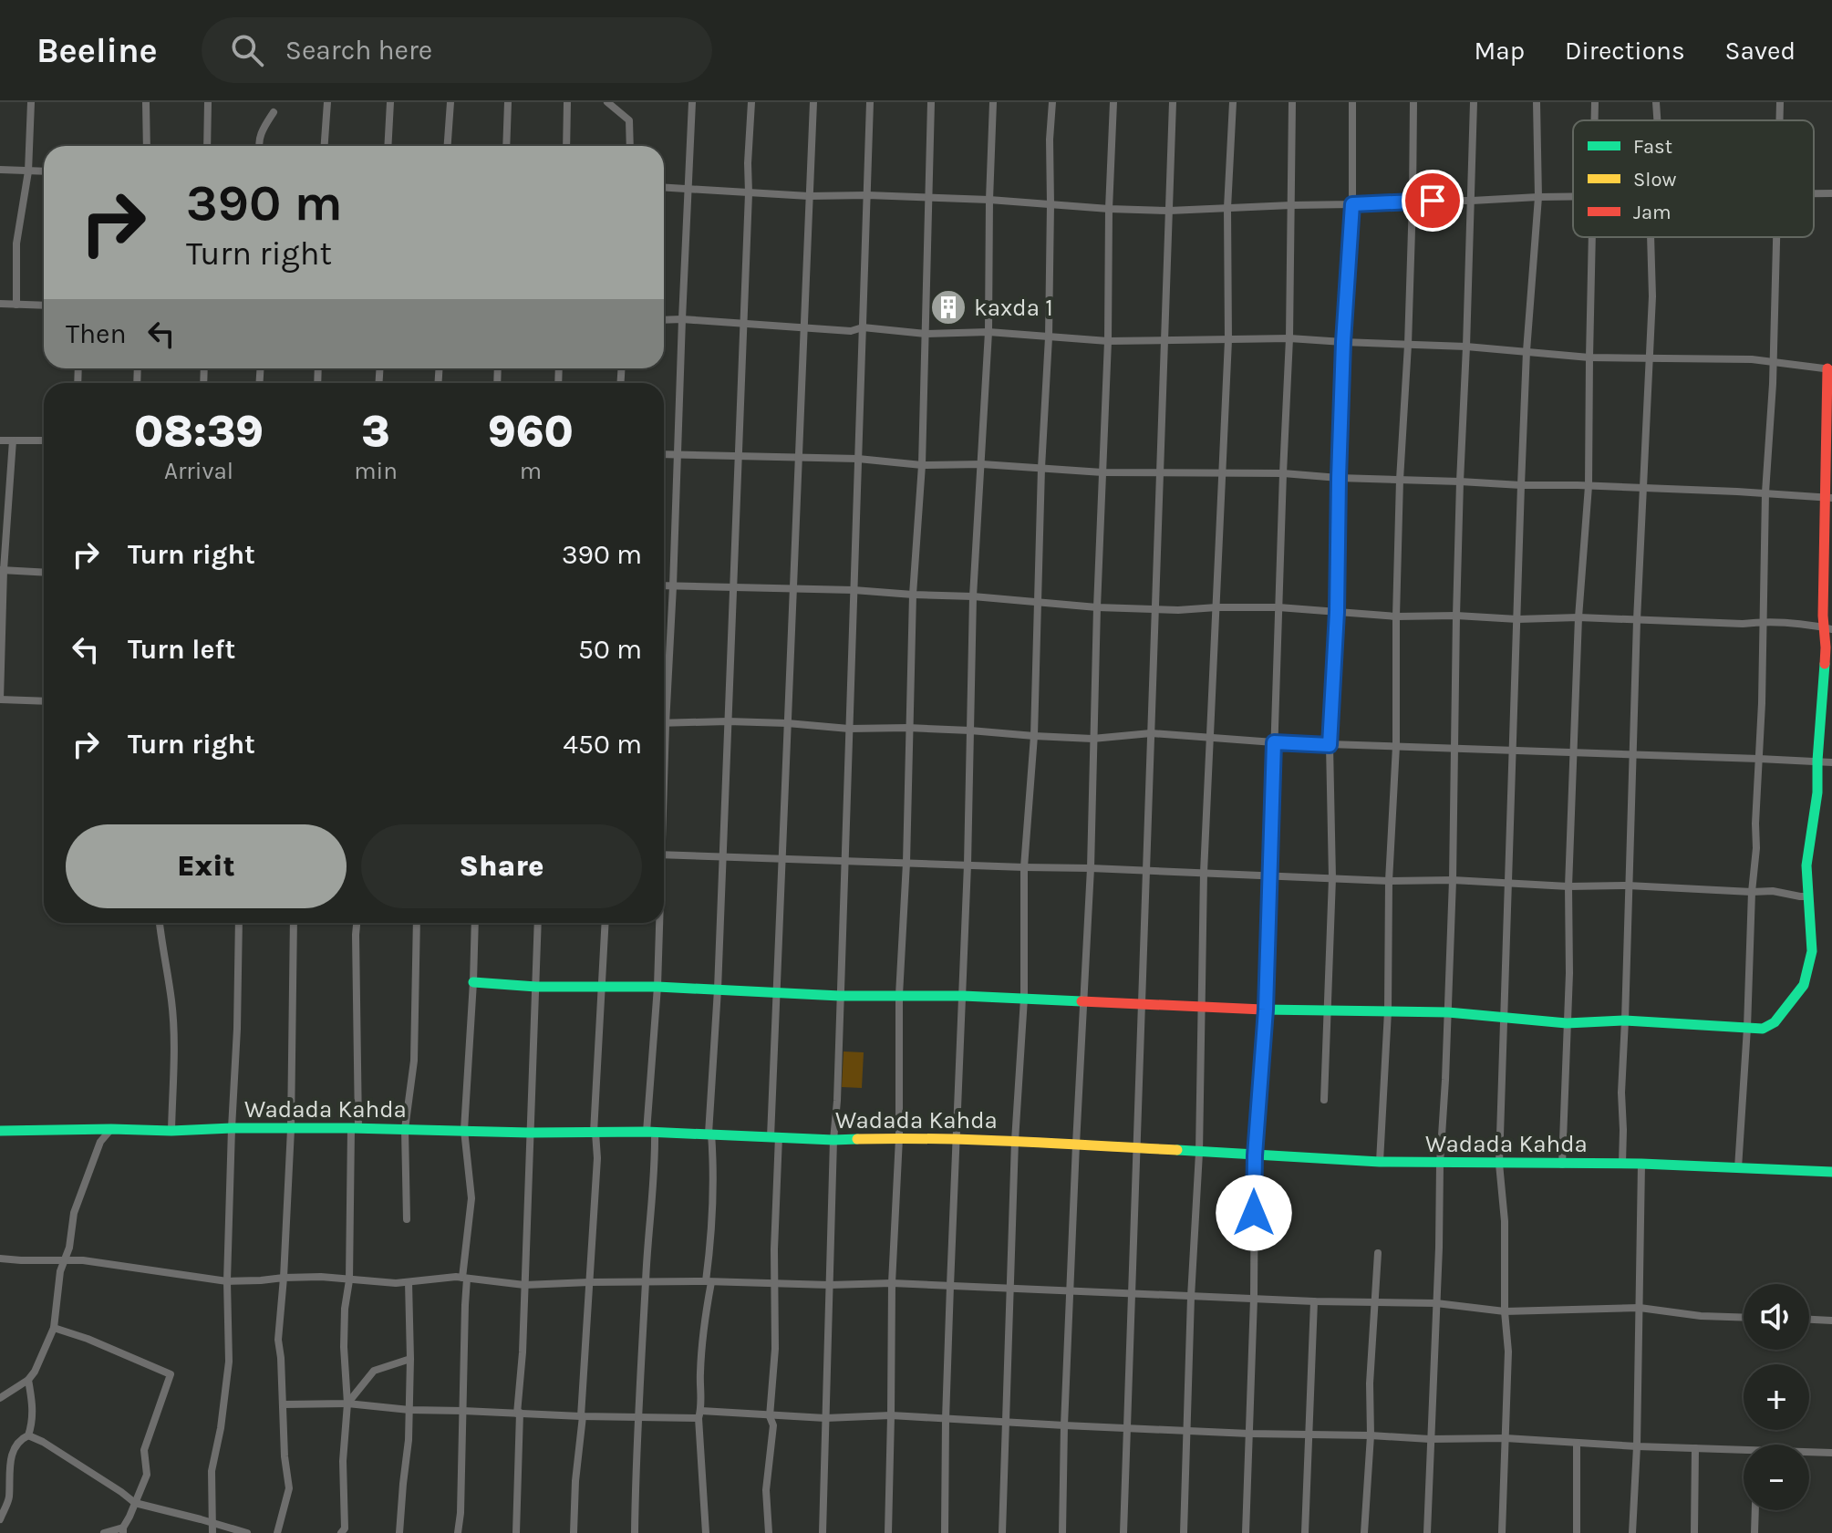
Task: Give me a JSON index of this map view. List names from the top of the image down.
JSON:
{
  "streets": {
    "street": ["Wadada Kahda"]
  },
  "places": {
    "building": ["kaxda 1"]
  },
  "legend": ["Fast", "Slow", "Jam"],
  "page": {
    "header": "Beeline",
    "search": "Search here",
    "nav": ["Map", "Directions", "Saved"],
    "turn": ["390 m", "Turn right"],
    "then": "Then",
    "eta": [
      "08:39",
      "Arrival",
      "3",
      "min",
      "960",
      "m"
    ],
    "list": [
      {
        "name": "Turn right",
        "value": "390 m"
      },
      {
        "name": "Turn left",
        "value": "50 m"
      },
      {
        "name": "Turn right",
        "value": "450 m"
      }
    ],
    "buttons": ["Exit", "Share"],
    "map_buttons": ["+", "−"]
  }
}
